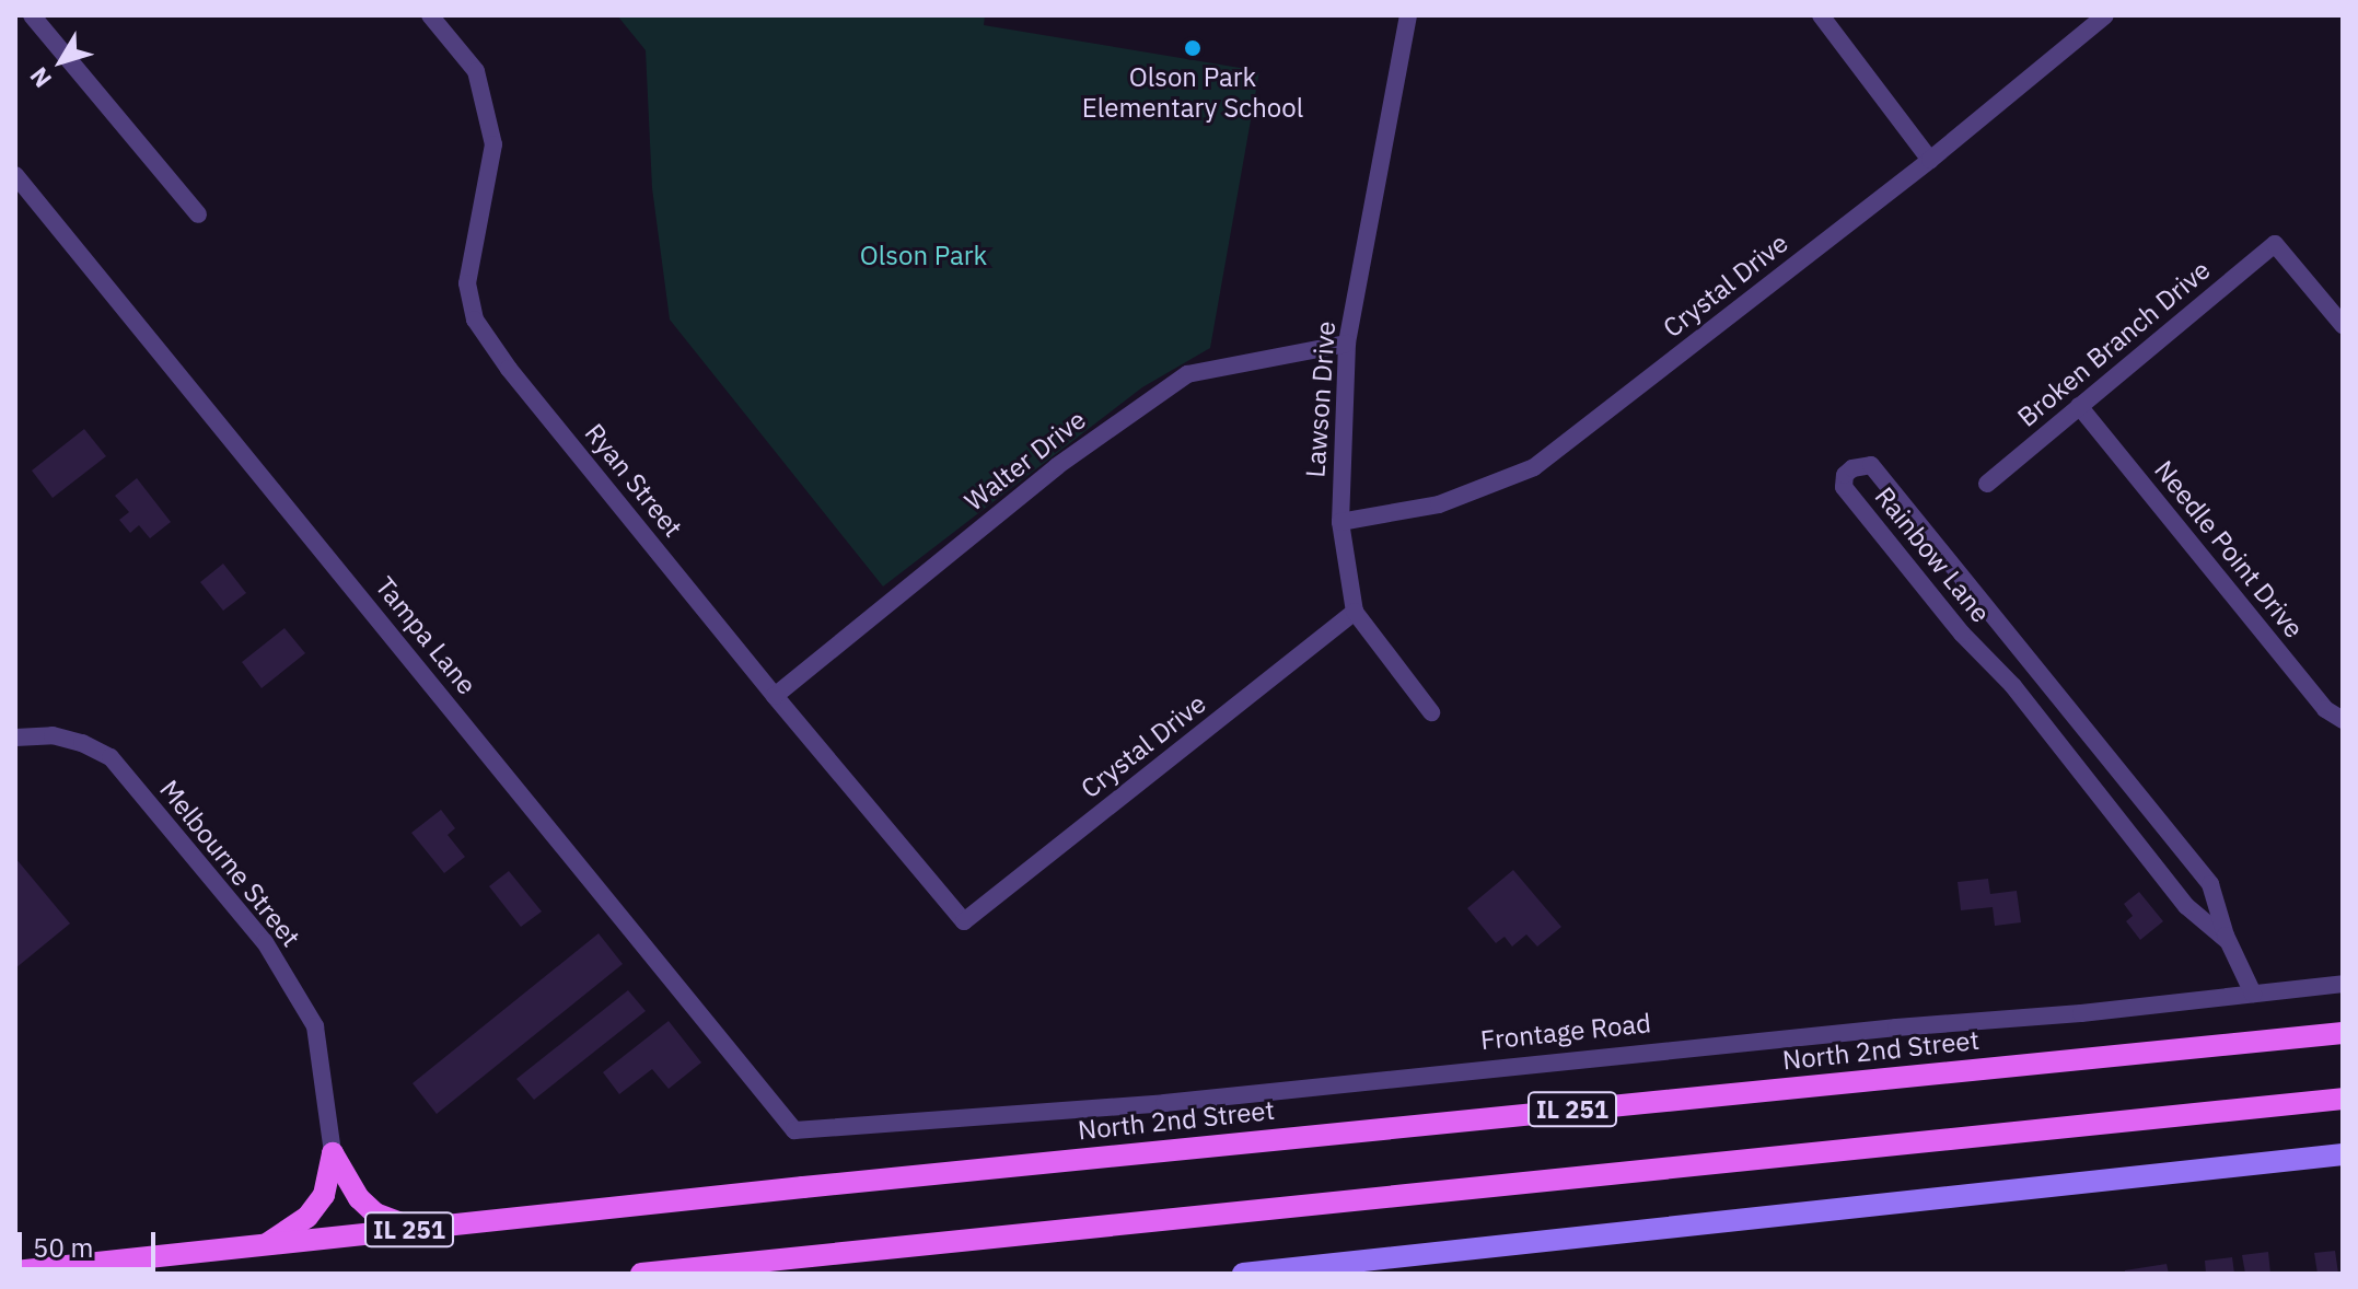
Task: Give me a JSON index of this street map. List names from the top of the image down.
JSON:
{
  "streets": {
    "main road": ["North 2nd Street", "IL 251"],
    "street": [
      "Crystal Drive",
      "Broken Branch Drive",
      "Lawson Drive",
      "Walter Drive",
      "Ryan Street",
      "Needle Point Drive",
      "Rainbow Lane",
      "Tampa Lane",
      "Melbourne Street",
      "Frontage Road"
    ]
  },
  "crossings": [
    ["Crystal Drive", "Lawson Drive"],
    ["Crystal Drive", "Ryan Street"],
    ["Broken Branch Drive", "Needle Point Drive"],
    ["Lawson Drive", "Walter Drive"],
    ["Walter Drive", "Ryan Street"],
    ["Rainbow Lane", "Frontage Road"],
    ["Tampa Lane", "Frontage Road"]
  ],
  "parks": ["Olson Park"],
  "places": ["Olson Park Elementary School"],
  "scale_bar": "50 m",
  "north": "bottom left"
}
